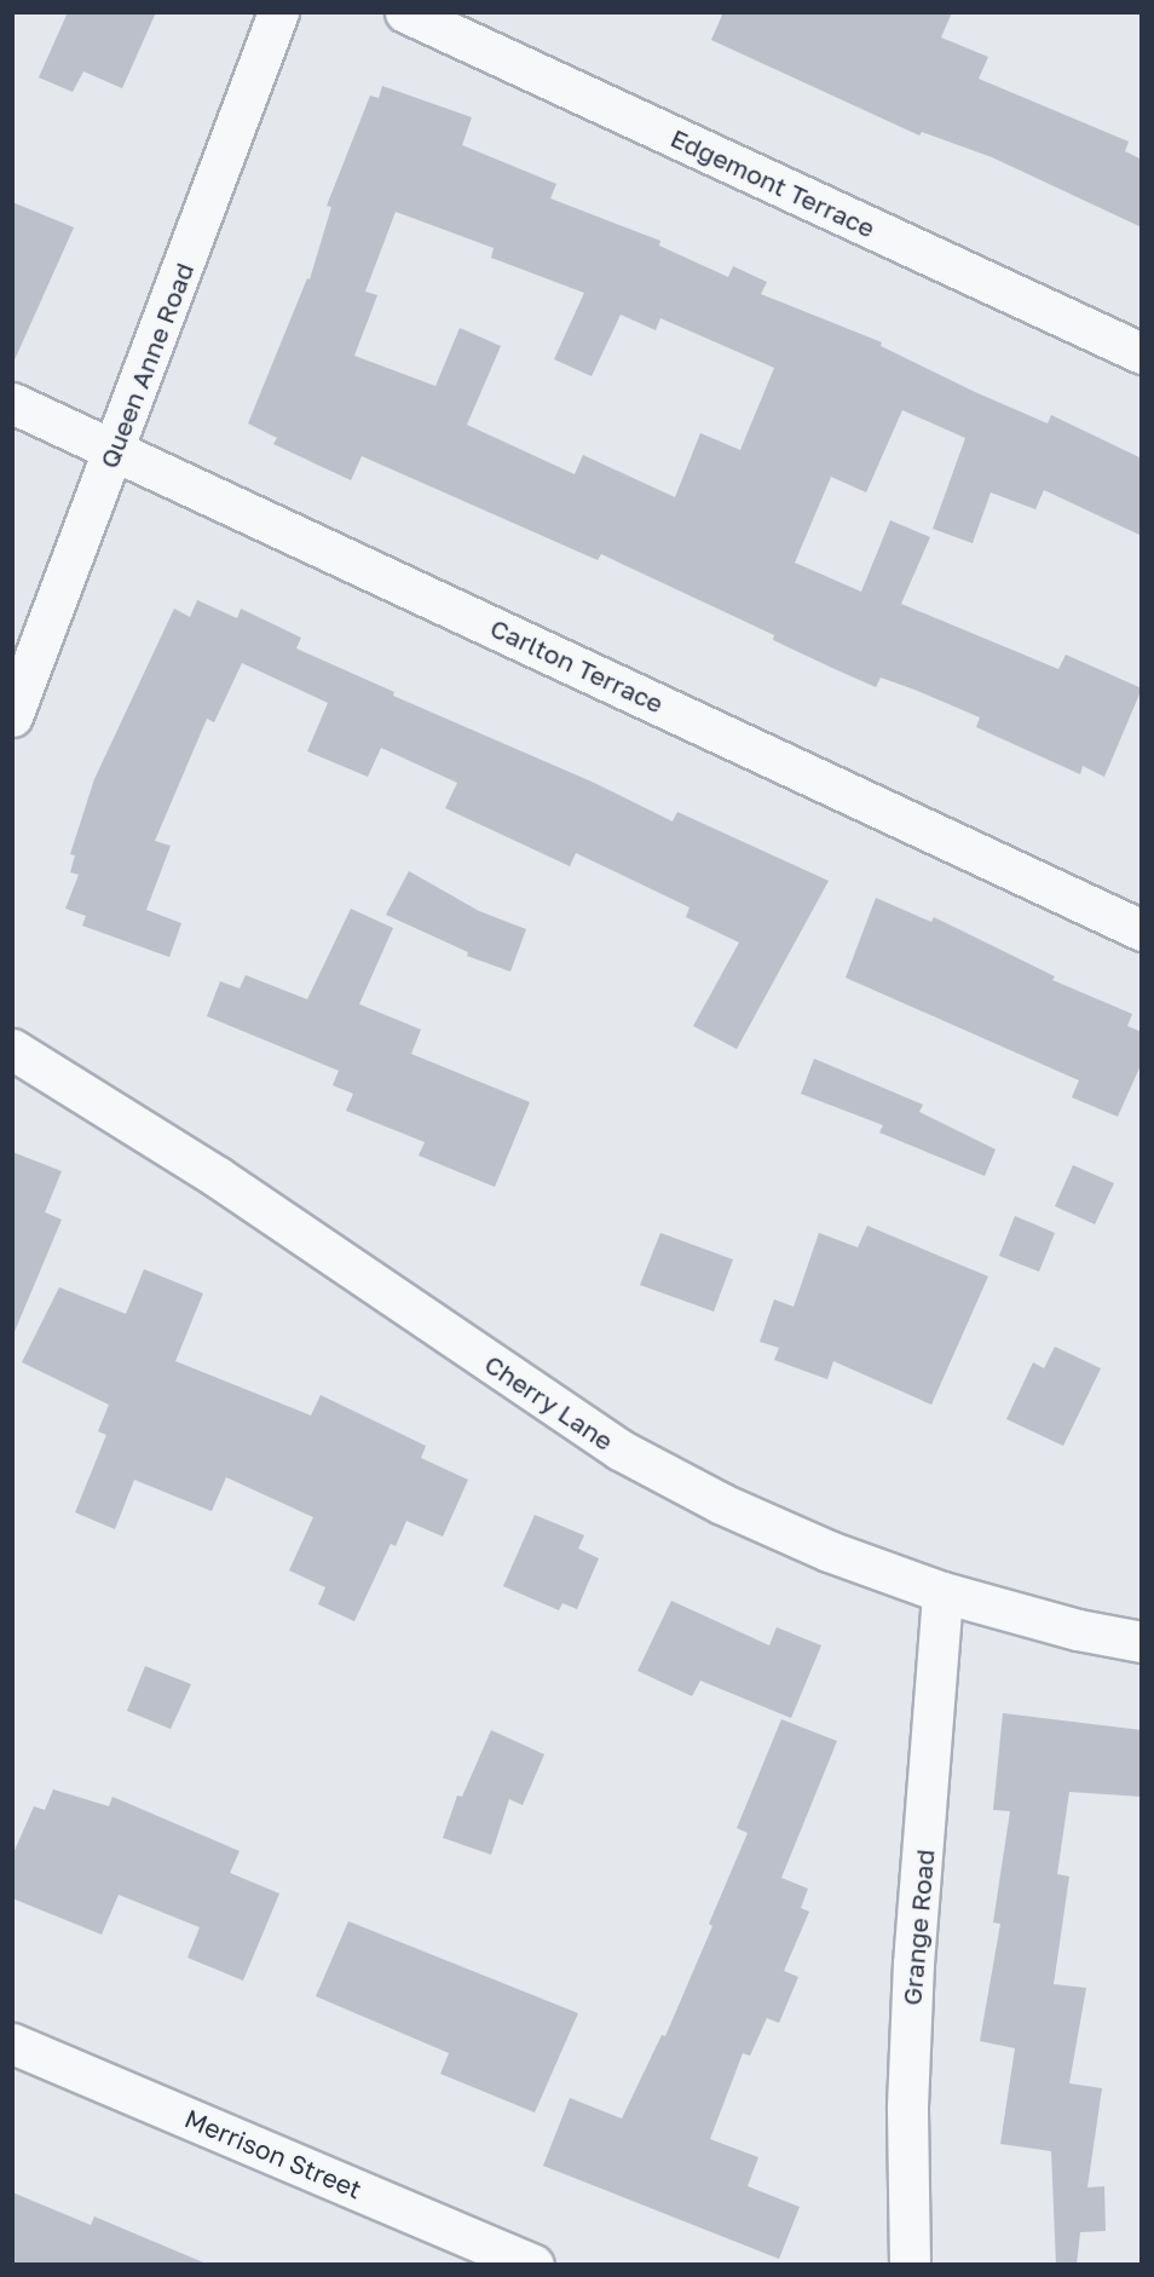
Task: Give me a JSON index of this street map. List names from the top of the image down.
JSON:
{
  "streets": {
    "street": [
      "Edgemont Terrace",
      "Queen Anne Road",
      "Carlton Terrace",
      "Cherry Lane",
      "Grange Road",
      "Merrison Street"
    ]
  },
  "crossings": [
    ["Queen Anne Road", "Carlton Terrace"],
    ["Cherry Lane", "Grange Road"]
  ]
}
